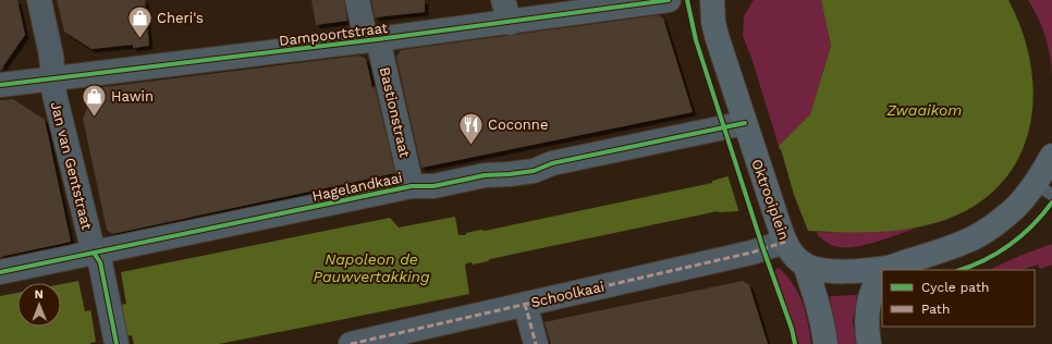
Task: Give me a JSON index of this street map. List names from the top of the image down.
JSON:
{
  "streets": {
    "main road": ["Oktrooiplein"],
    "street": [
      "Dampoortstraat",
      "Bastionstraat",
      "Jan van Gentstraat",
      "Hagelandkaai",
      "Schoolkaai"
    ]
  },
  "crossings": [
    ["Dampoortstraat", "Bastionstraat"],
    ["Dampoortstraat", "Jan van Gentstraat"],
    ["Bastionstraat", "Hagelandkaai"],
    ["Jan van Gentstraat", "Hagelandkaai"],
    ["Hagelandkaai", "Oktrooiplein"],
    ["Oktrooiplein", "Schoolkaai"]
  ],
  "water": ["Zwaaikom", "Napoleon de Pauwvertakking"],
  "places": {
    "shop": ["Cheri's", "Hawin"],
    "restaurant": ["Coconne"]
  },
  "legend": ["Cycle path", "Path"],
  "north": "top"
}
